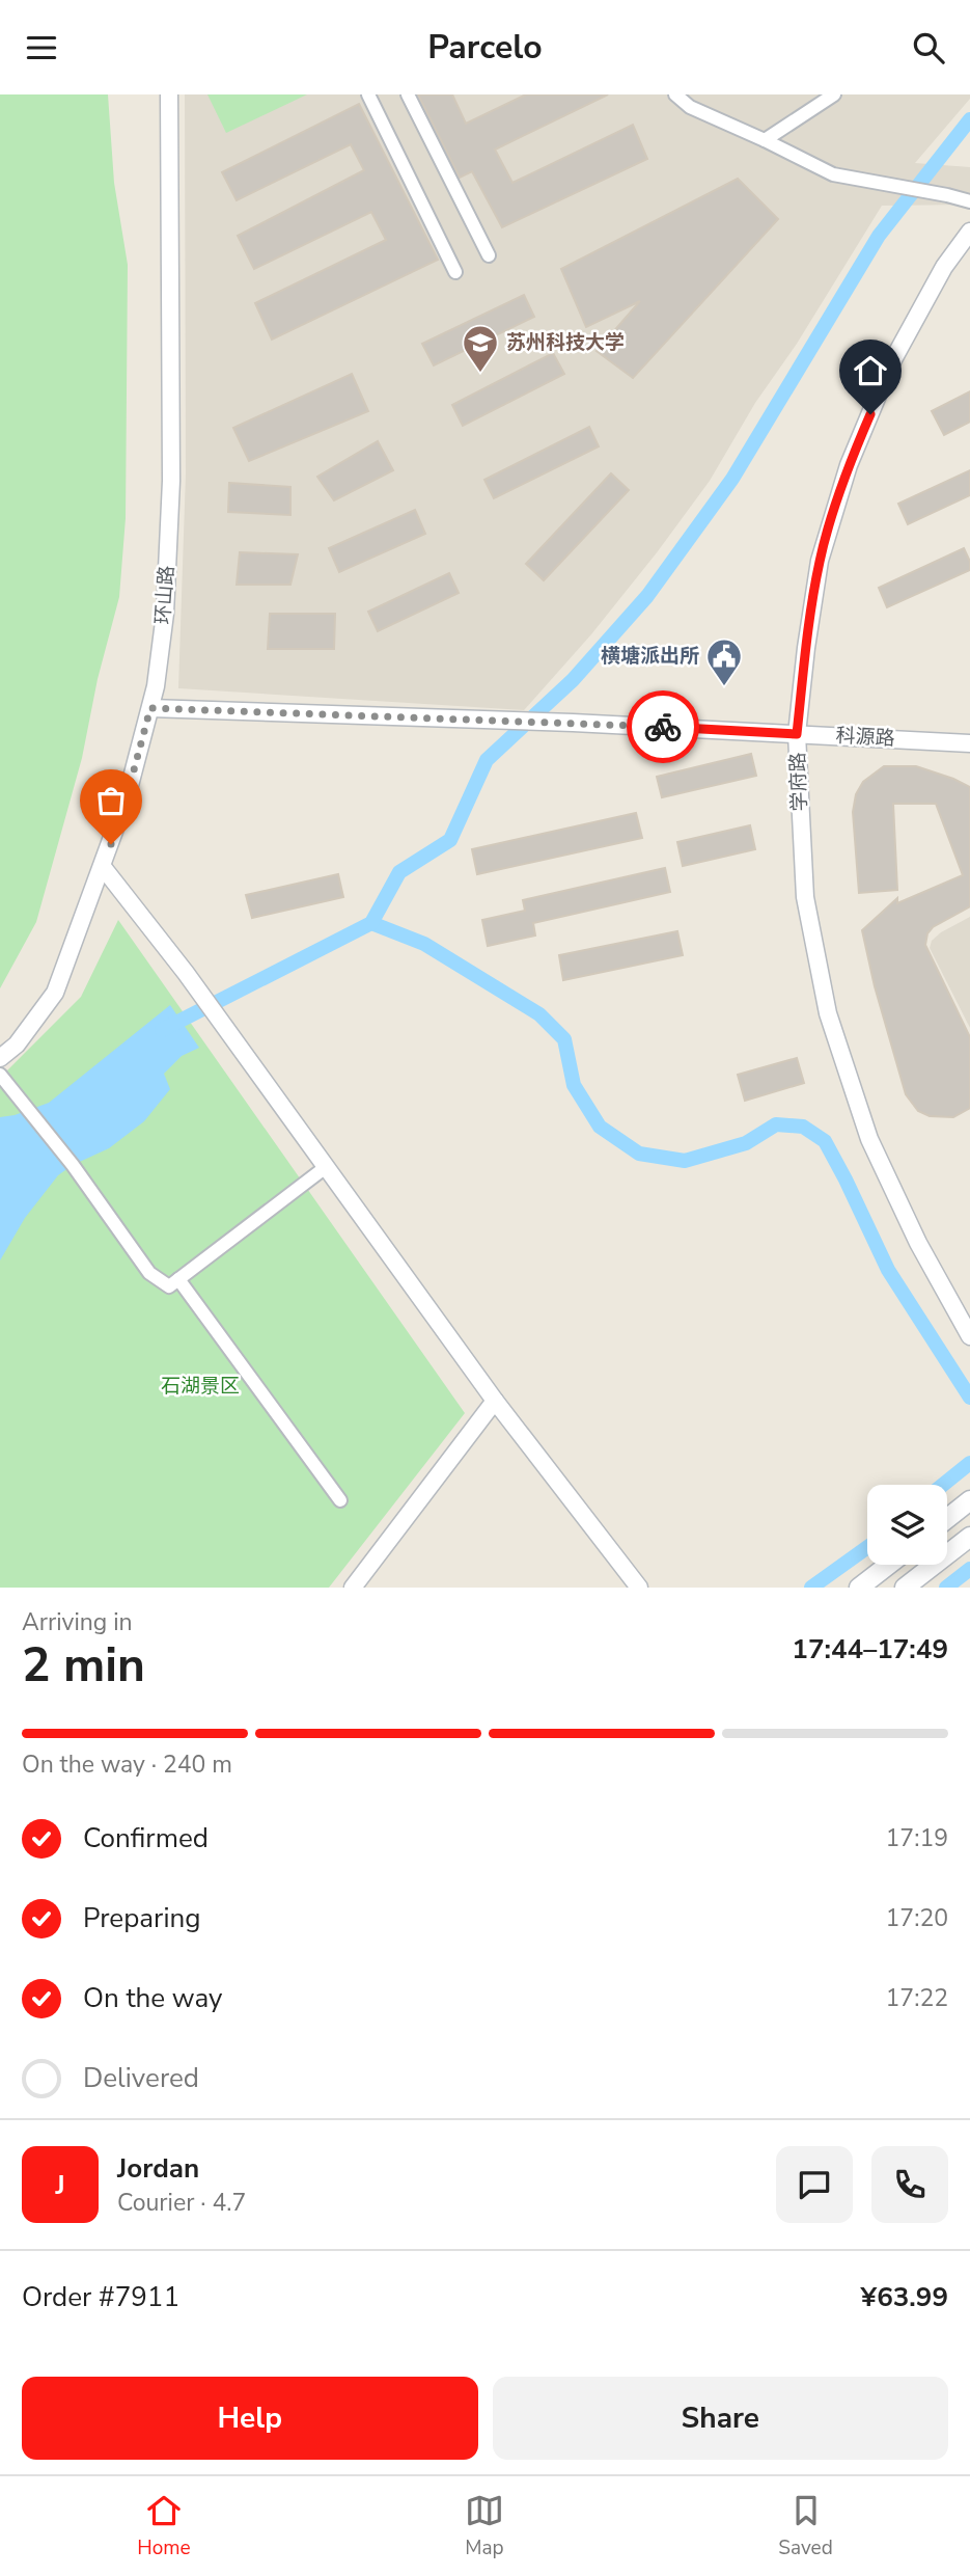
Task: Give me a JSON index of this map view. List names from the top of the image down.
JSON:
{
  "streets": {
    "street": ["环山路", "科源路", "学府路"]
  },
  "crossings": [
    ["环山路", "科源路"],
    ["科源路", "学府路"]
  ],
  "parks": ["石湖景区"],
  "places": {
    "school or university": ["苏州科技大学"],
    "public building": ["横塘派出所"]
  },
  "page": {
    "header": "Parcelo",
    "heading": ["2 min", "Arriving in", "17:44–17:49"],
    "panel": [
      "Jordan",
      "Courier · 4.7",
      "Order #7911",
      "¥63.99"
    ],
    "bar": "On the way · 240 m",
    "list": [
      ["Confirmed", "17:19"],
      ["Preparing", "17:20"],
      ["On the way", "17:22"],
      "Delivered"
    ],
    "round": "J",
    "buttons": ["Help", "Share"],
    "tabs": ["Home", "Map", "Saved"]
  }
}
